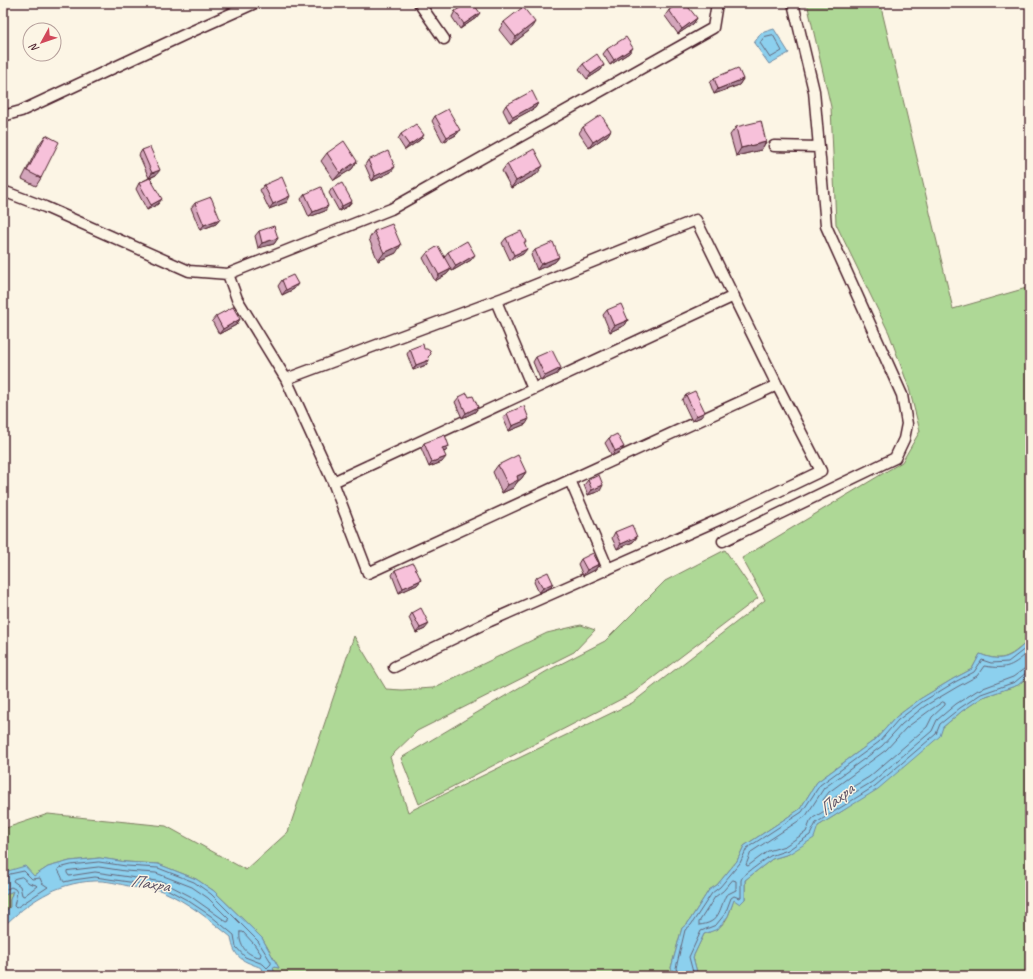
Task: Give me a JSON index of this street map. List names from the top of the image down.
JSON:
{
  "water": ["Пахра"],
  "north": "bottom left"
}
